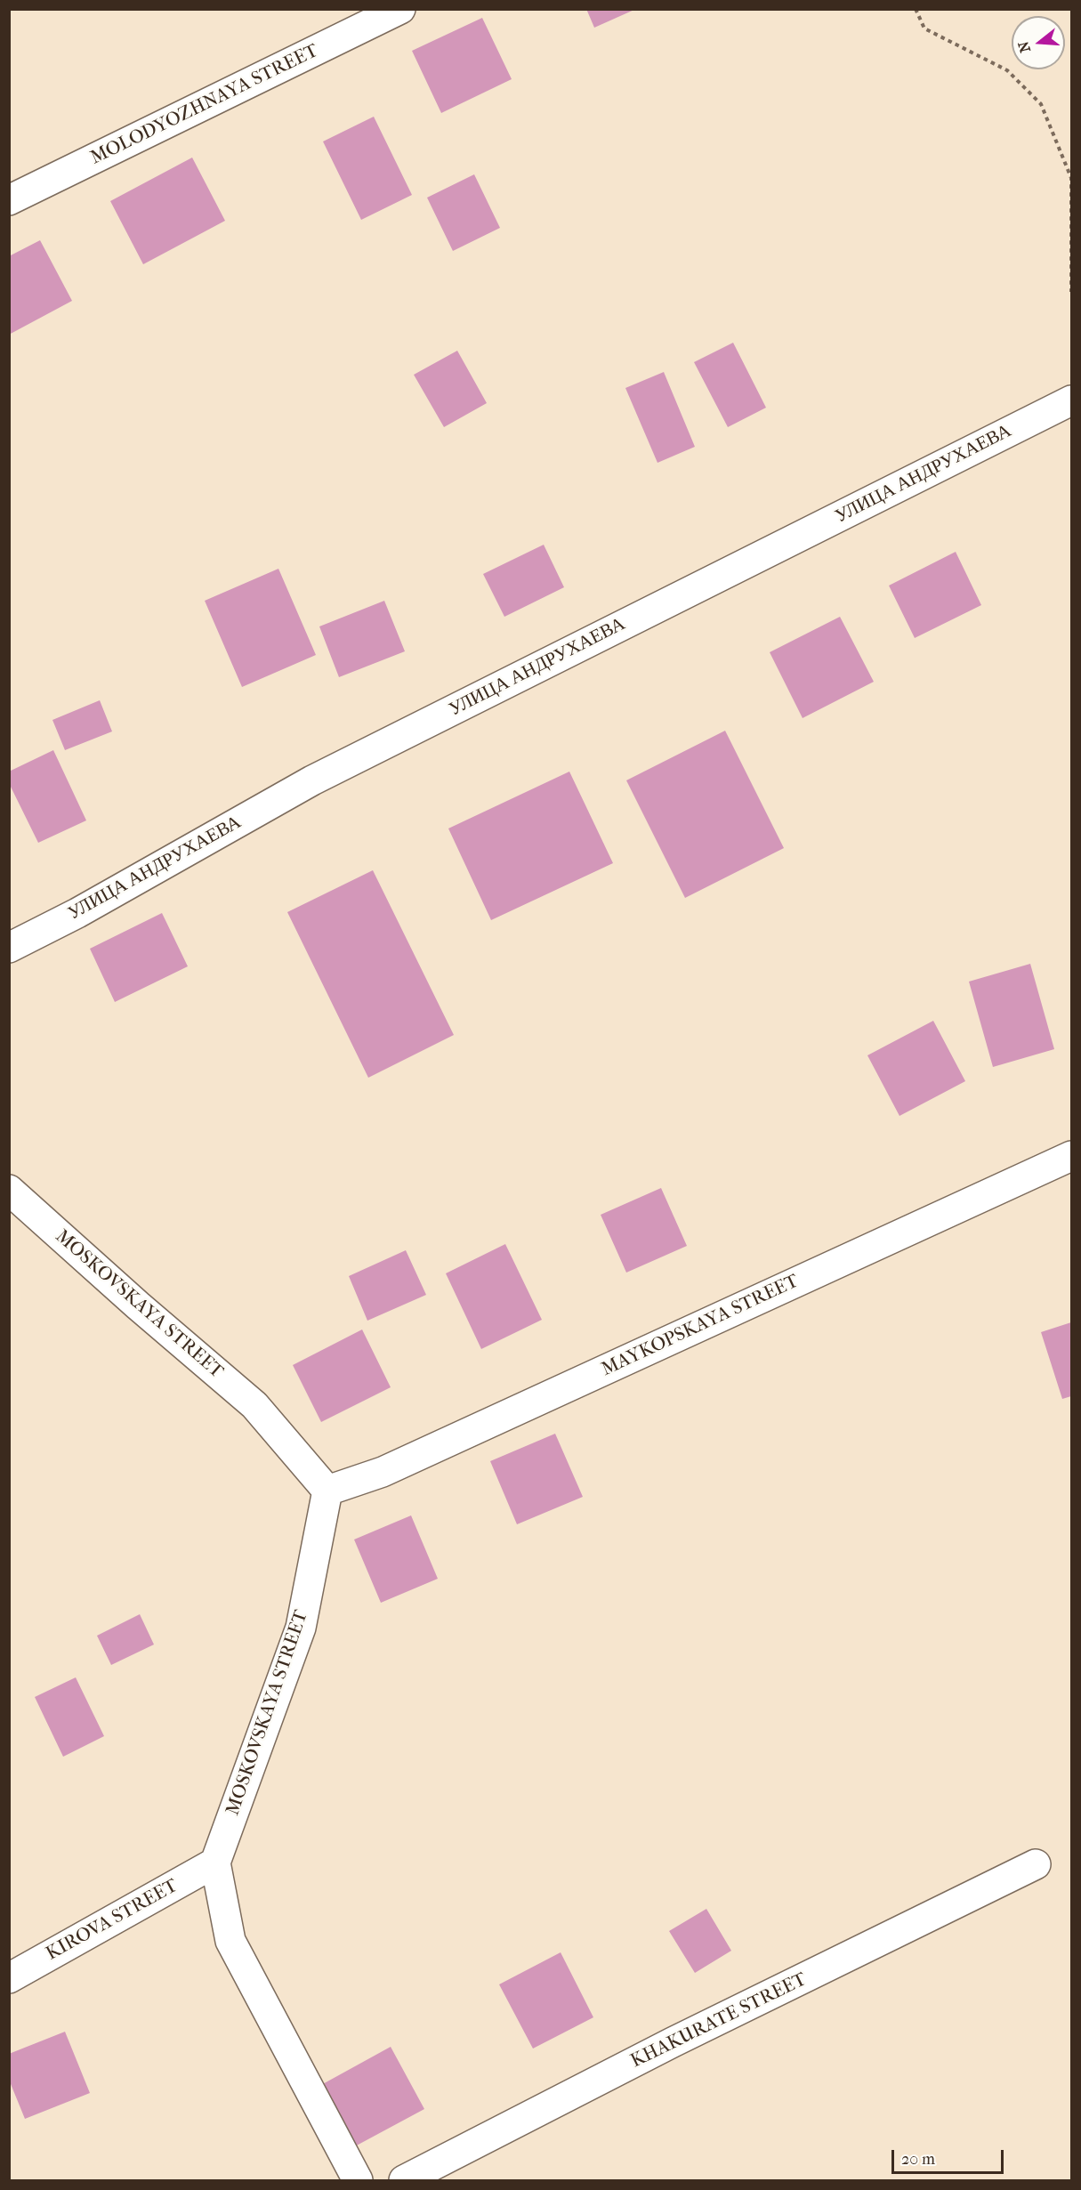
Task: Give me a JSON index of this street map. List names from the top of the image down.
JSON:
{
  "streets": {
    "street": [
      "MOLODYOZHNAYA STREET",
      "УЛИЦА АНДРУХАЕВА",
      "MOSKOVSKAYA STREET",
      "MAYKOPSKAYA STREET",
      "KIROVA STREET",
      "KHAKURATE STREET"
    ]
  },
  "crossings": [
    ["MOSKOVSKAYA STREET", "MAYKOPSKAYA STREET"],
    ["MOSKOVSKAYA STREET", "KIROVA STREET"]
  ],
  "scale_bar": "20 m",
  "north": "left"
}
